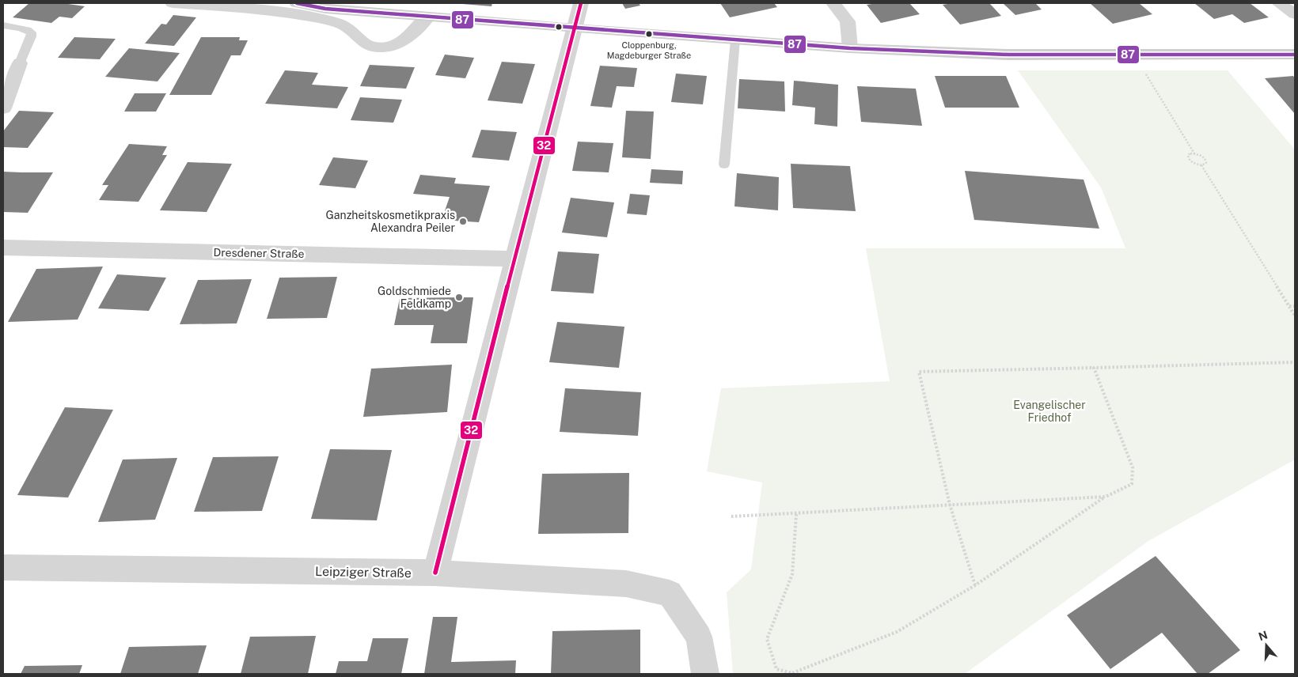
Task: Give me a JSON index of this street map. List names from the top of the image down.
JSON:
{
  "streets": {
    "street": ["Dresdener Straße", "Leipziger Straße"]
  },
  "parks": ["Evangelischer Friedhof"],
  "places": ["Cloppenburg, Magdeburger Straße", "Ganzheitskosmetikpraxis Alexandra Peiler", "Goldschmiede Feldkamp"],
  "lines": ["transit line 87", "transit line 32"],
  "north": "top"
}
